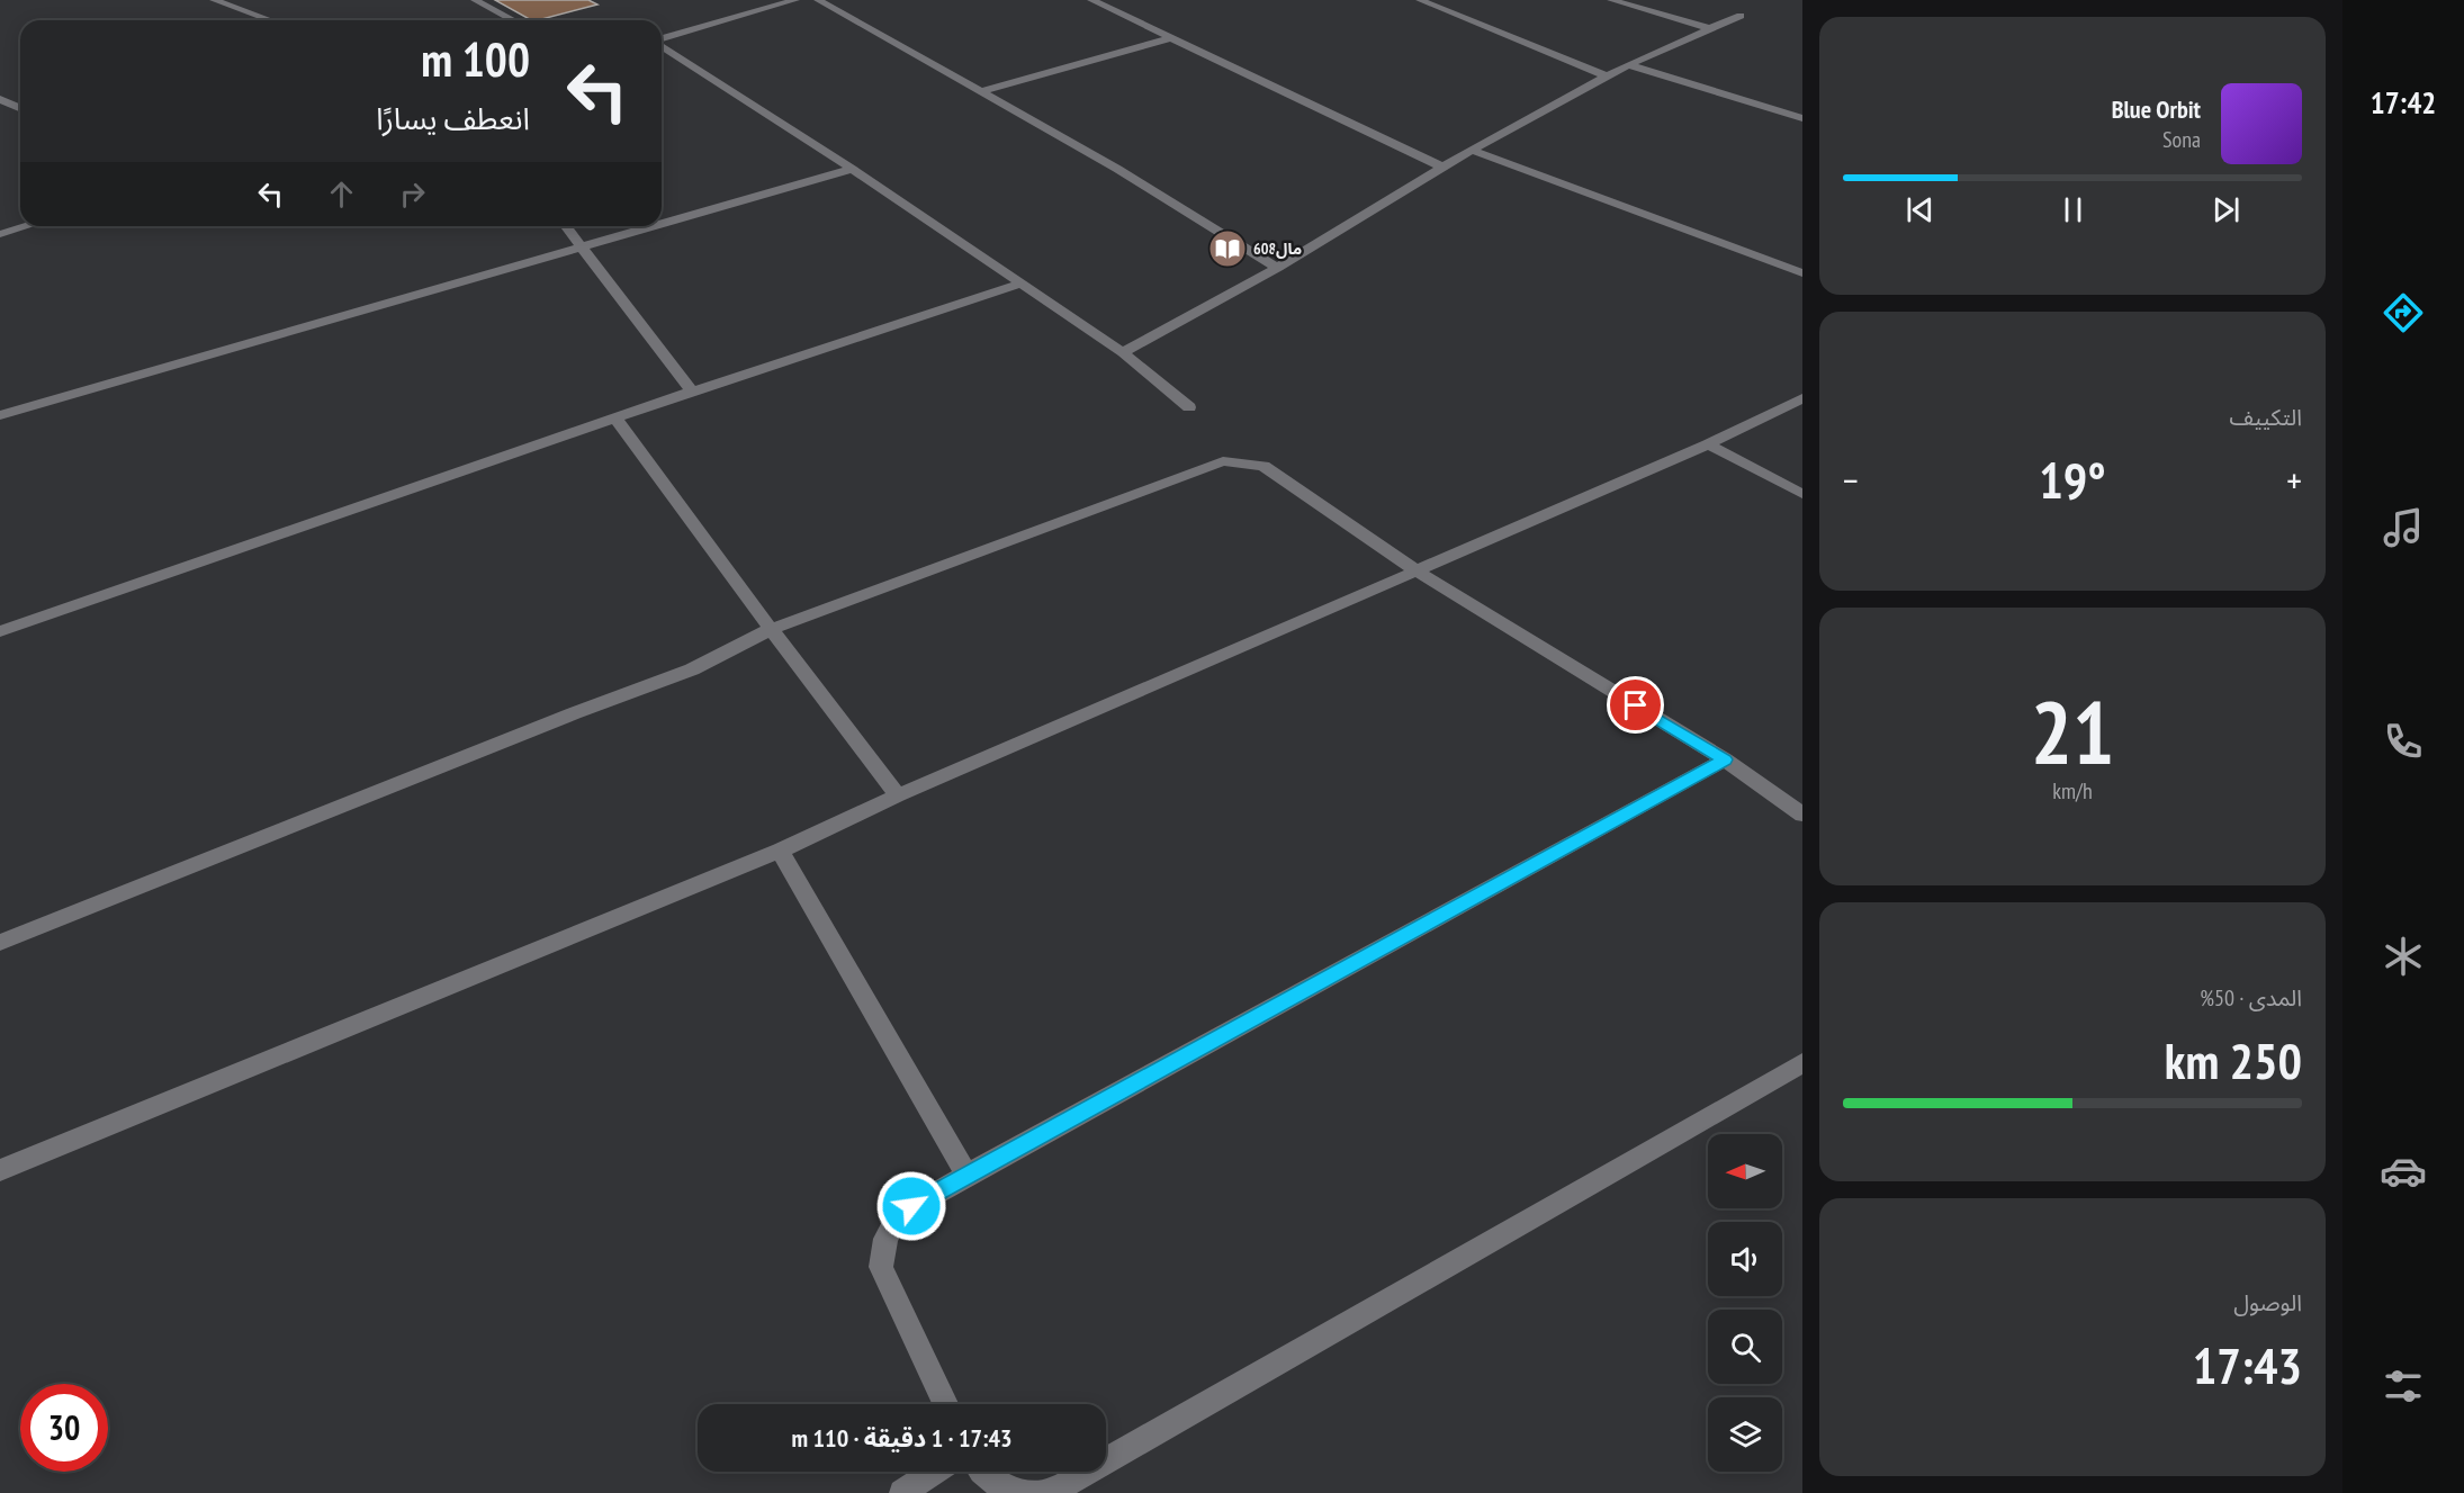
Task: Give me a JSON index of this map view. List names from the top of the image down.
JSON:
{
  "places": {
    "library": ["مال608"]
  },
  "north": "left",
  "page": {
    "tabs": "17:42",
    "turn": ["100 m", "انعطف يسارًا"],
    "song": ["Blue Orbit", "Sona"],
    "tile": [
      "التكييف",
      ["21", "km/h"],
      ["المدى · 50%", "250 km"],
      ["الوصول", "17:43"]
    ],
    "heat": ["−", "19°", "+"],
    "limit": "30",
    "trip": "17:43 · 1 دقيقة · 110 m"
  }
}
